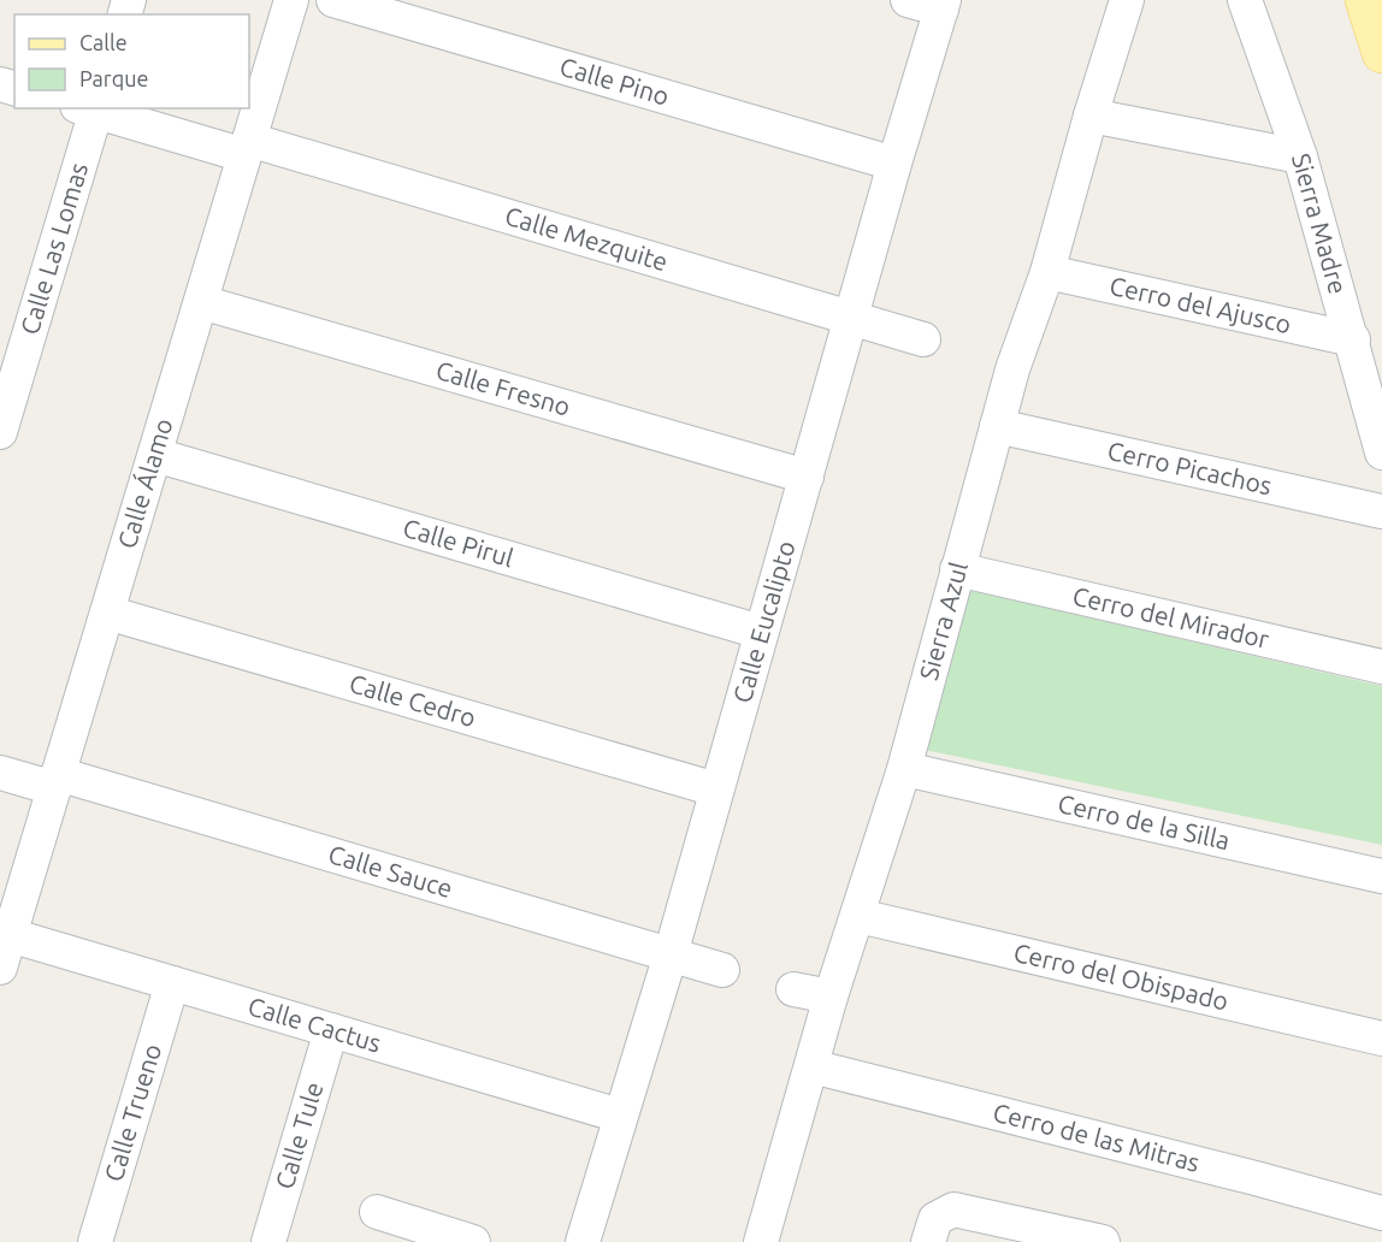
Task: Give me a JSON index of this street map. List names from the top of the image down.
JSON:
{
  "streets": {
    "street": [
      "Calle Pino",
      "Sierra Madre",
      "Calle Mezquite",
      "Calle Las Lomas",
      "Cerro del Ajusco",
      "Calle Fresno",
      "Cerro Picachos",
      "Calle Álamo",
      "Calle Pirul",
      "Cerro del Mirador",
      "Calle Eucalipto",
      "Sierra Azul",
      "Calle Cedro",
      "Cerro de la Silla",
      "Calle Sauce",
      "Cerro del Obispado",
      "Calle Cactus",
      "Calle Trueno",
      "Calle Tule",
      "Cerro de las Mitras"
    ]
  },
  "crossings": [
    ["Calle Pino", "Calle Eucalipto"],
    ["Sierra Madre", "Cerro del Ajusco"],
    ["Calle Mezquite", "Calle Las Lomas"],
    ["Calle Mezquite", "Calle Álamo"],
    ["Calle Mezquite", "Calle Eucalipto"],
    ["Cerro del Ajusco", "Sierra Azul"],
    ["Calle Fresno", "Calle Álamo"],
    ["Calle Fresno", "Calle Eucalipto"],
    ["Cerro Picachos", "Sierra Azul"],
    ["Calle Álamo", "Calle Pirul"],
    ["Calle Álamo", "Calle Cedro"],
    ["Calle Álamo", "Calle Sauce"],
    ["Calle Álamo", "Calle Cactus"],
    ["Calle Pirul", "Calle Eucalipto"],
    ["Cerro del Mirador", "Sierra Azul"],
    ["Calle Eucalipto", "Calle Cedro"],
    ["Calle Eucalipto", "Calle Sauce"],
    ["Calle Eucalipto", "Calle Cactus"],
    ["Sierra Azul", "Cerro de la Silla"],
    ["Sierra Azul", "Cerro del Obispado"],
    ["Sierra Azul", "Cerro de las Mitras"],
    ["Calle Cactus", "Calle Trueno"],
    ["Calle Cactus", "Calle Tule"]
  ],
  "legend": ["Calle", "Parque"]
}
